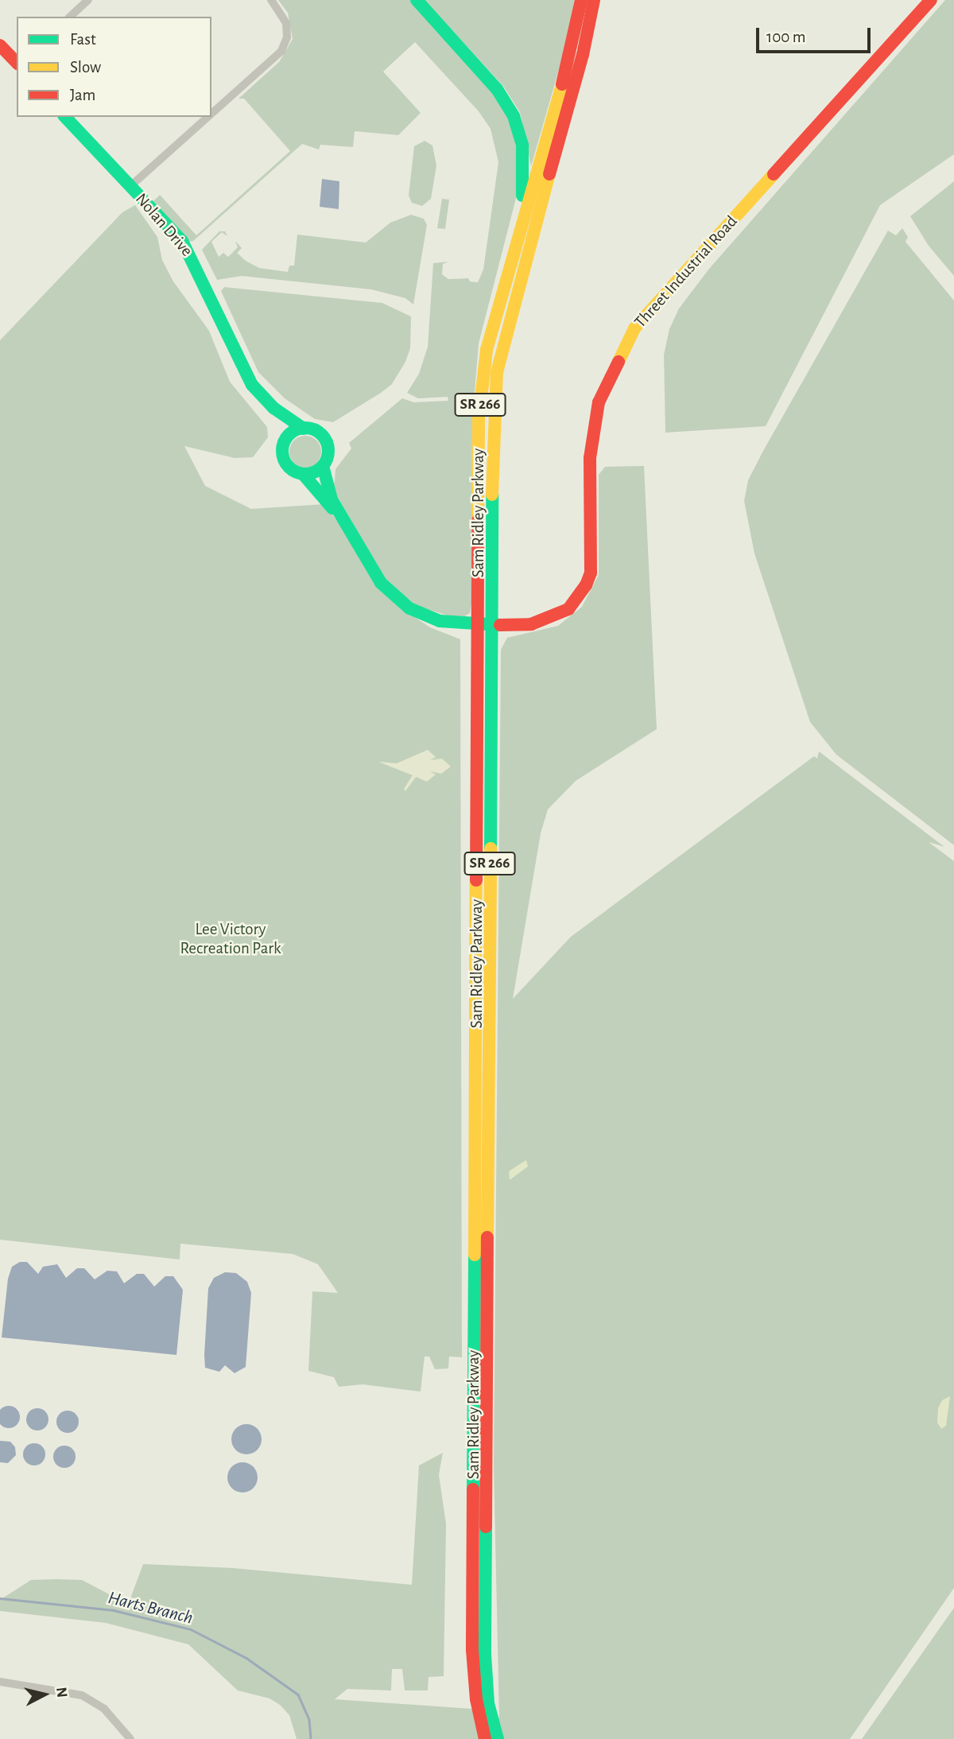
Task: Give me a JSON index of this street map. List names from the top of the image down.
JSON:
{
  "streets": {
    "main road": [
      "Nolan Drive",
      "Threet Industrial Road",
      "SR 266",
      "Sam Ridley Parkway"
    ]
  },
  "crossings": [
    ["Threet Industrial Road", "Sam Ridley Parkway"]
  ],
  "water": ["Harts Branch"],
  "parks": ["Lee Victory Recreation Park"],
  "legend": ["Fast", "Slow", "Jam"],
  "scale_bar": "100 m",
  "north": "right"
}
